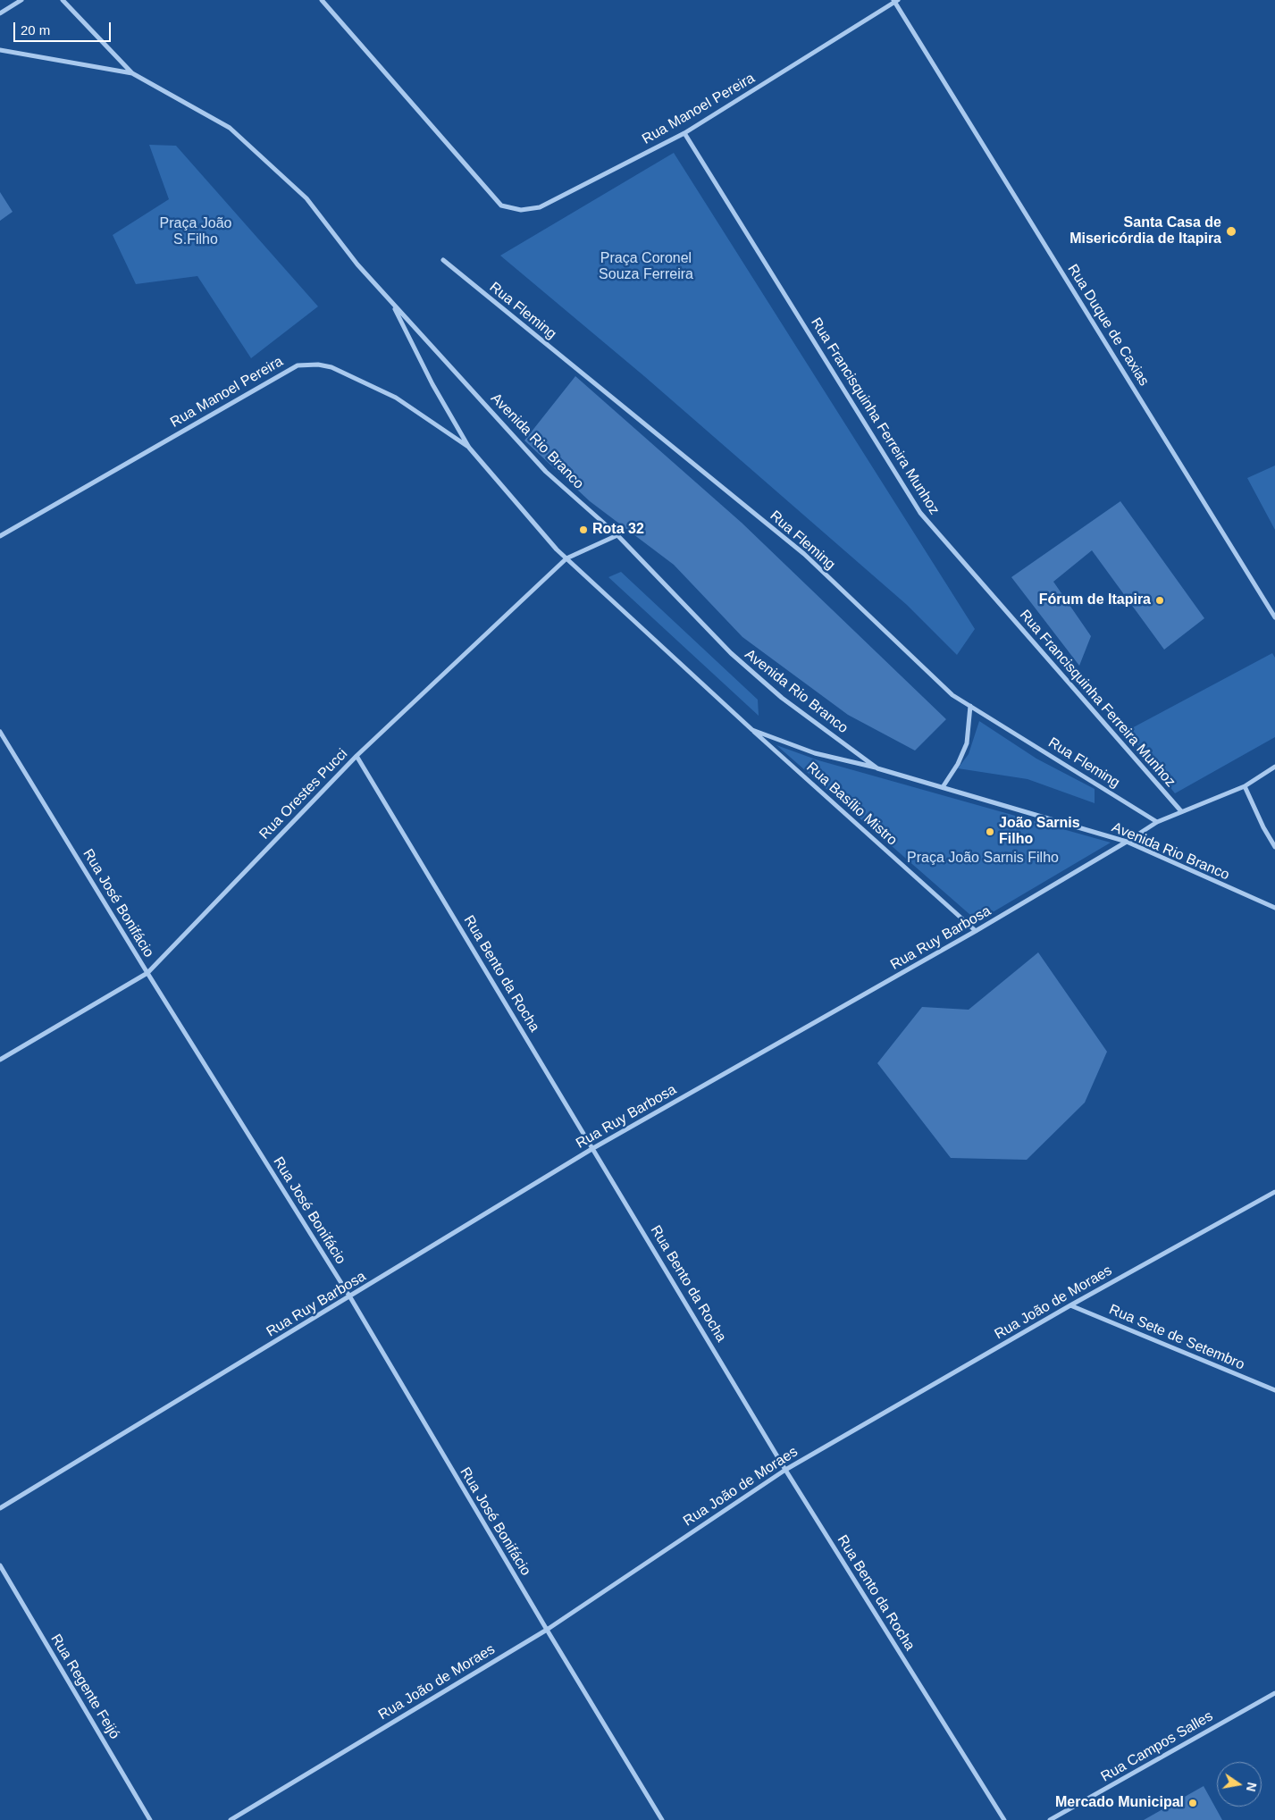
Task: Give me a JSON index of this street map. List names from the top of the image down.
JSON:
{
  "streets": {
    "street": [
      "Rua Manoel Pereira",
      "Rua Fleming",
      "Rua Duque de Caxias",
      "Rua Francisquinha Ferreira Munhoz",
      "Avenida Rio Branco",
      "Rua Orestes Pucci",
      "Rua Basílio Mistro",
      "Rua José Bonifácio",
      "Rua Ruy Barbosa",
      "Rua Bento da Rocha",
      "Rua João de Moraes",
      "Rua Sete de Setembro",
      "Rua Regente Feijó",
      "Rua Campos Salles"
    ]
  },
  "crossings": [
    ["Rua Manoel Pereira", "Rua Duque de Caxias"],
    ["Rua Manoel Pereira", "Rua Francisquinha Ferreira Munhoz"],
    ["Rua Manoel Pereira", "Rua Basílio Mistro"],
    ["Rua Fleming", "Rua Ruy Barbosa"],
    ["Rua Francisquinha Ferreira Munhoz", "Rua Ruy Barbosa"],
    ["Avenida Rio Branco", "Rua Orestes Pucci"],
    ["Avenida Rio Branco", "Rua Ruy Barbosa"],
    ["Rua Orestes Pucci", "Rua Basílio Mistro"],
    ["Rua Orestes Pucci", "Rua José Bonifácio"],
    ["Rua Orestes Pucci", "Rua Bento da Rocha"],
    ["Rua Basílio Mistro", "Rua Ruy Barbosa"],
    ["Rua José Bonifácio", "Rua Ruy Barbosa"],
    ["Rua José Bonifácio", "Rua João de Moraes"],
    ["Rua Ruy Barbosa", "Rua Bento da Rocha"],
    ["Rua Bento da Rocha", "Rua João de Moraes"],
    ["Rua João de Moraes", "Rua Sete de Setembro"]
  ],
  "parks": ["Praça João S.Filho", "Praça Coronel Souza Ferreira", "Praça João Sarnis Filho"],
  "places": [
    "Santa Casa de Misericórdia de Itapira",
    "Rota 32",
    "Fórum de Itapira",
    "João Sarnis Filho",
    "Mercado Municipal"
  ],
  "scale_bar": "20 m",
  "north": "right"
}
